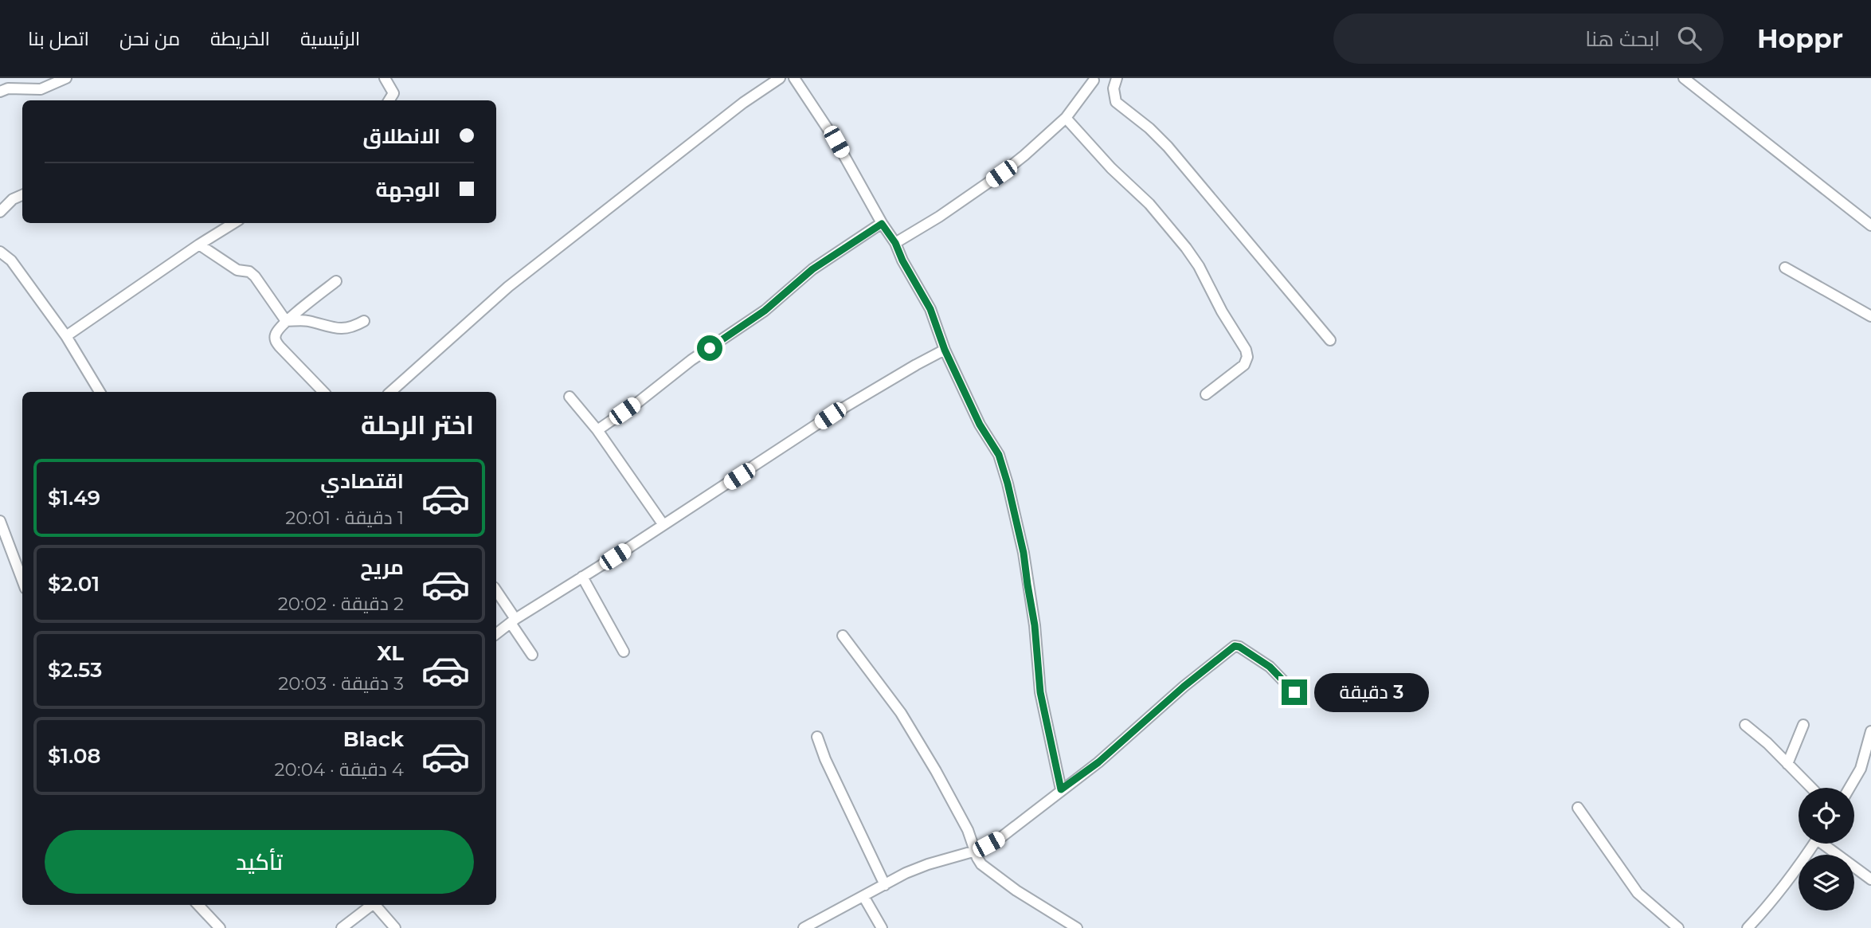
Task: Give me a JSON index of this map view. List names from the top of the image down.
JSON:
{
  "page": {
    "header": "Hoppr",
    "search": "ابحث هنا",
    "nav": [
      "الرئيسية",
      "الخريطة",
      "من نحن",
      "اتصل بنا"
    ],
    "banner": ["الانطلاق", "الوجهة"],
    "heading": "اختر الرحلة",
    "list": [
      {
        "name": "اقتصادي",
        "note": "1 دقيقة · 20:01",
        "value": "$1.49"
      },
      {
        "name": "مريح",
        "note": "2 دقيقة · 20:02",
        "value": "$2.01"
      },
      {
        "name": "XL",
        "note": "3 دقيقة · 20:03",
        "value": "$2.53"
      },
      {
        "name": "Black",
        "note": "4 دقيقة · 20:04",
        "value": "$1.08"
      }
    ],
    "bubble": "3 دقيقة",
    "buttons": "تأكيد"
  }
}
